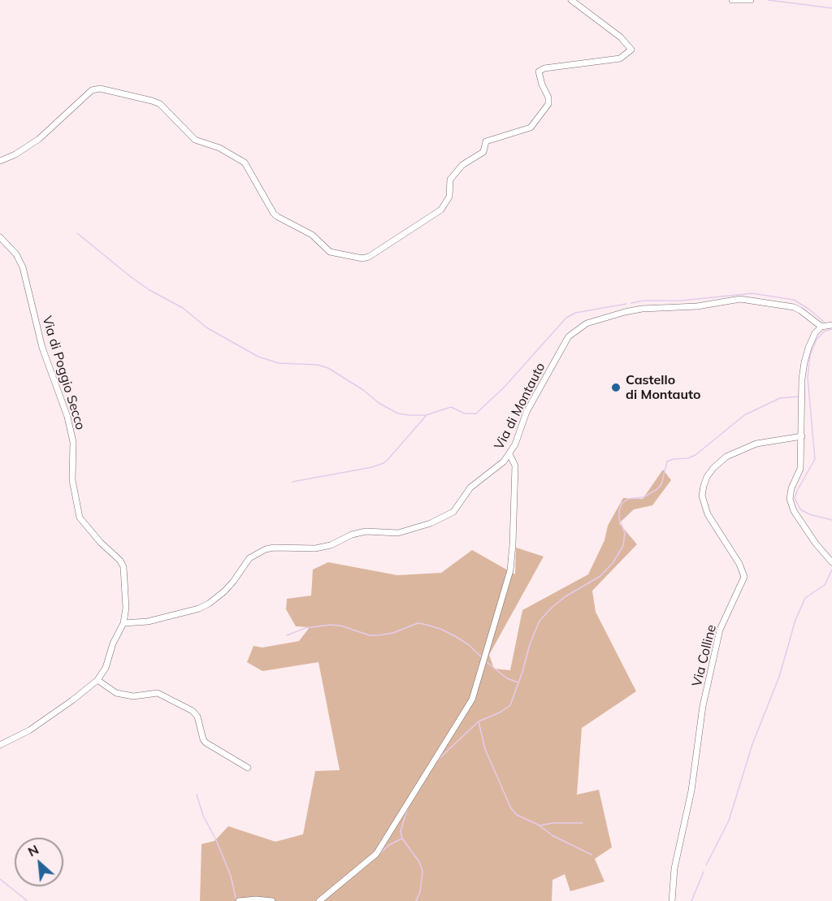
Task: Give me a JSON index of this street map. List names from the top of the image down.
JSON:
{
  "streets": {
    "street": ["Via di Poggio Secco", "Via di Montauto", "Via Colline"]
  },
  "crossings": [
    ["Via di Poggio Secco", "Via di Montauto"]
  ],
  "places": ["Castello di Montauto"],
  "north": "top left"
}
